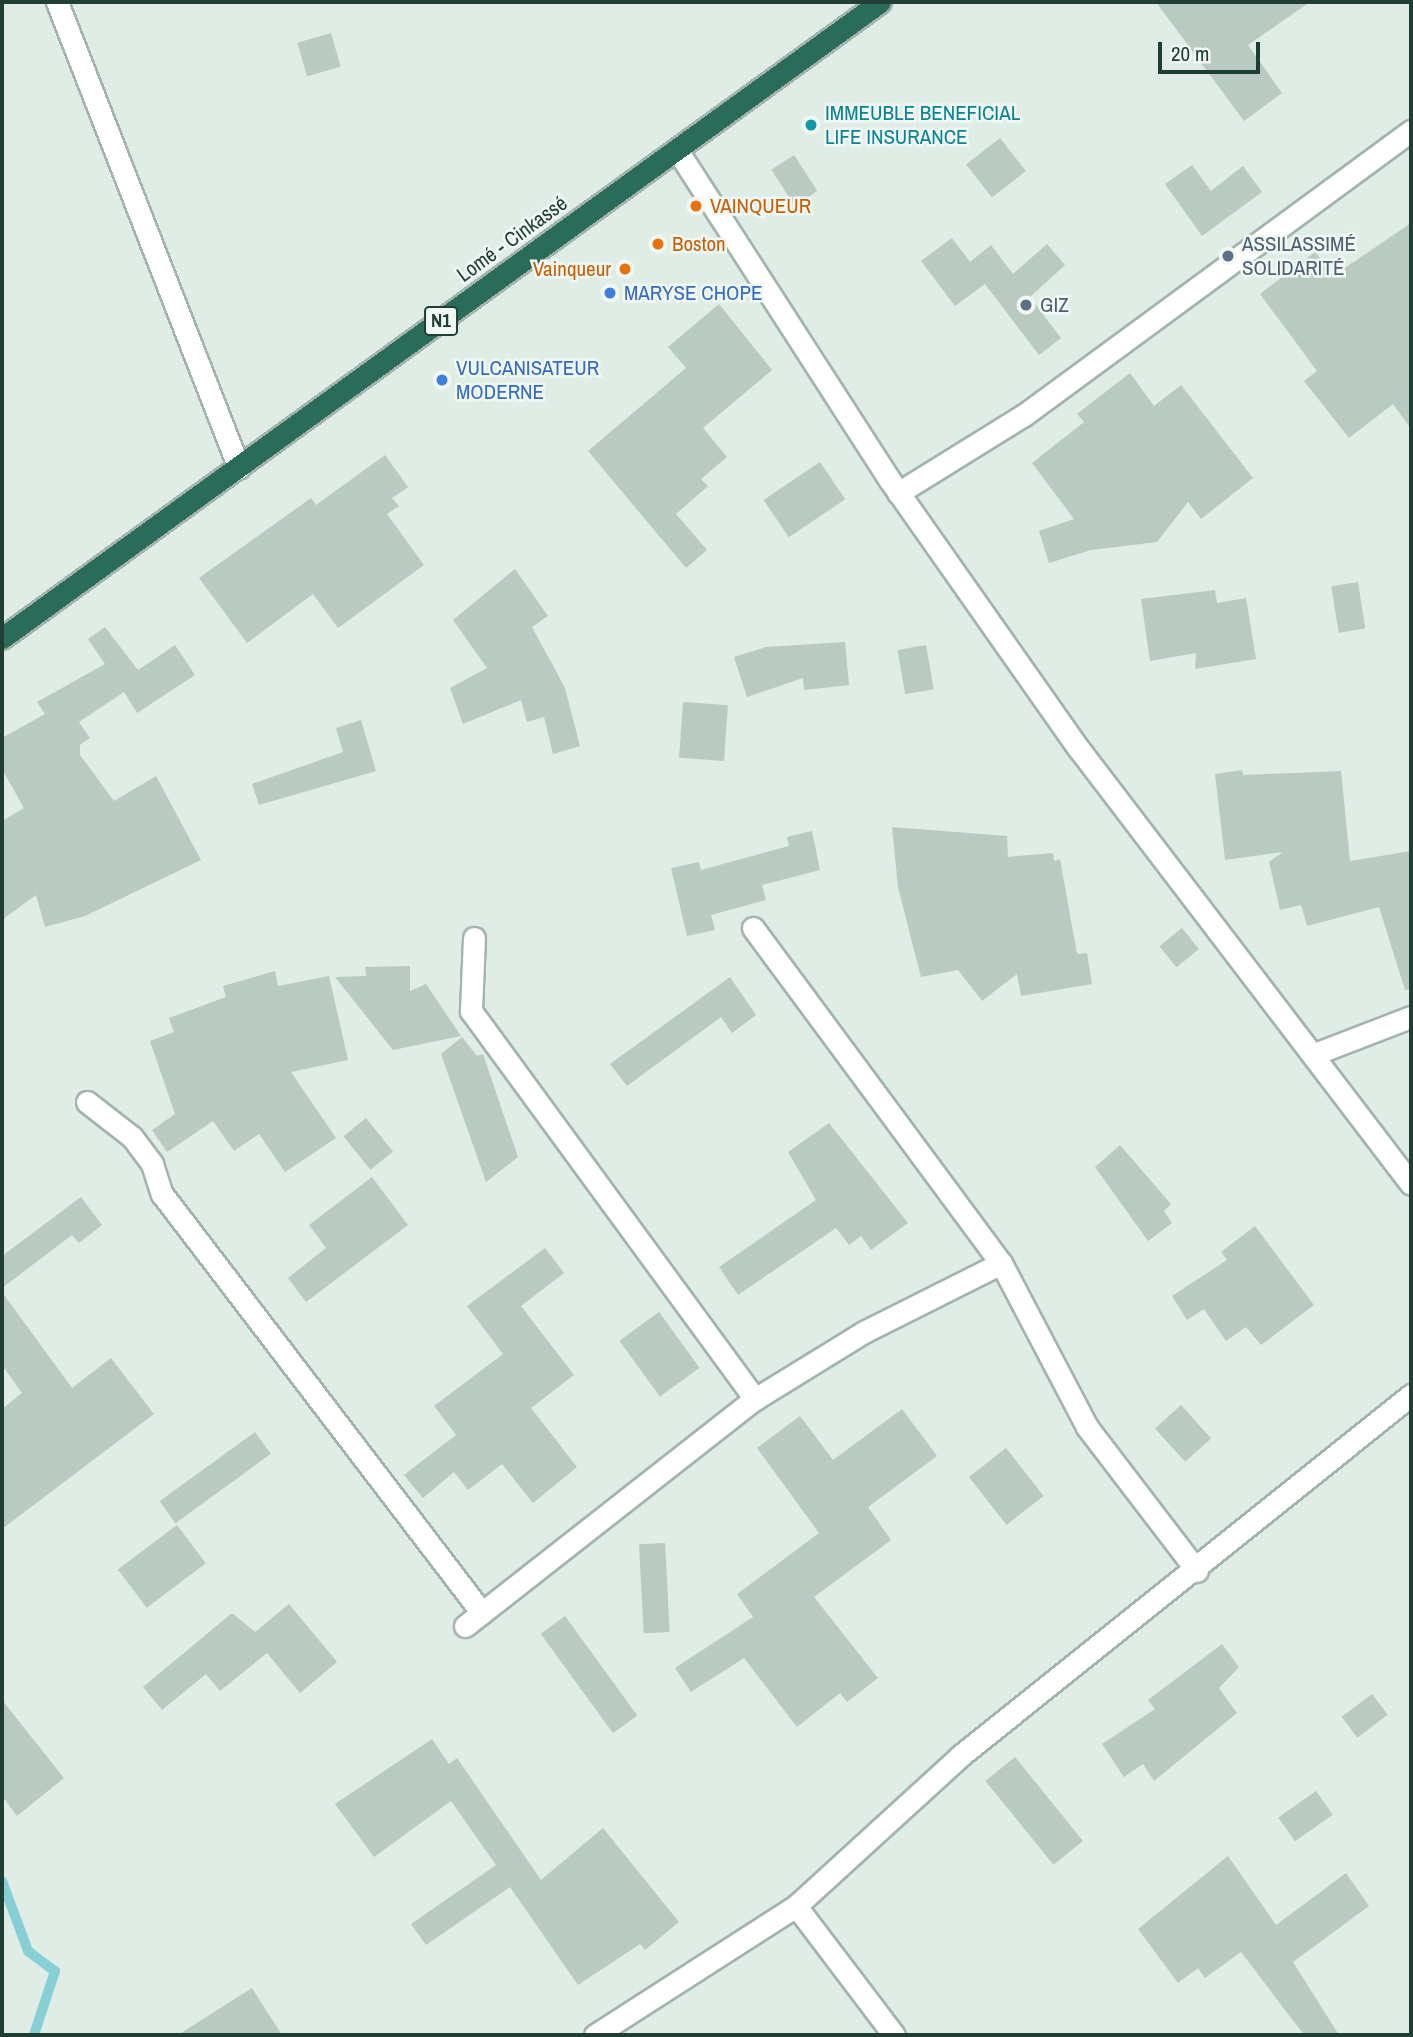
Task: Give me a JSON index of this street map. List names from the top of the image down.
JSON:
{
  "streets": {
    "highway": ["Lomé - Cinkassé", "N1"]
  },
  "places": [
    "IMMEUBLE BENEFICIAL LIFE INSURANCE",
    "VAINQUEUR",
    "Boston",
    "ASSILASSIMÉ SOLIDARITÉ",
    "Vainqueur",
    "MARYSE CHOPE",
    "GIZ",
    "VULCANISATEUR MODERNE"
  ],
  "scale_bar": "20 m"
}
